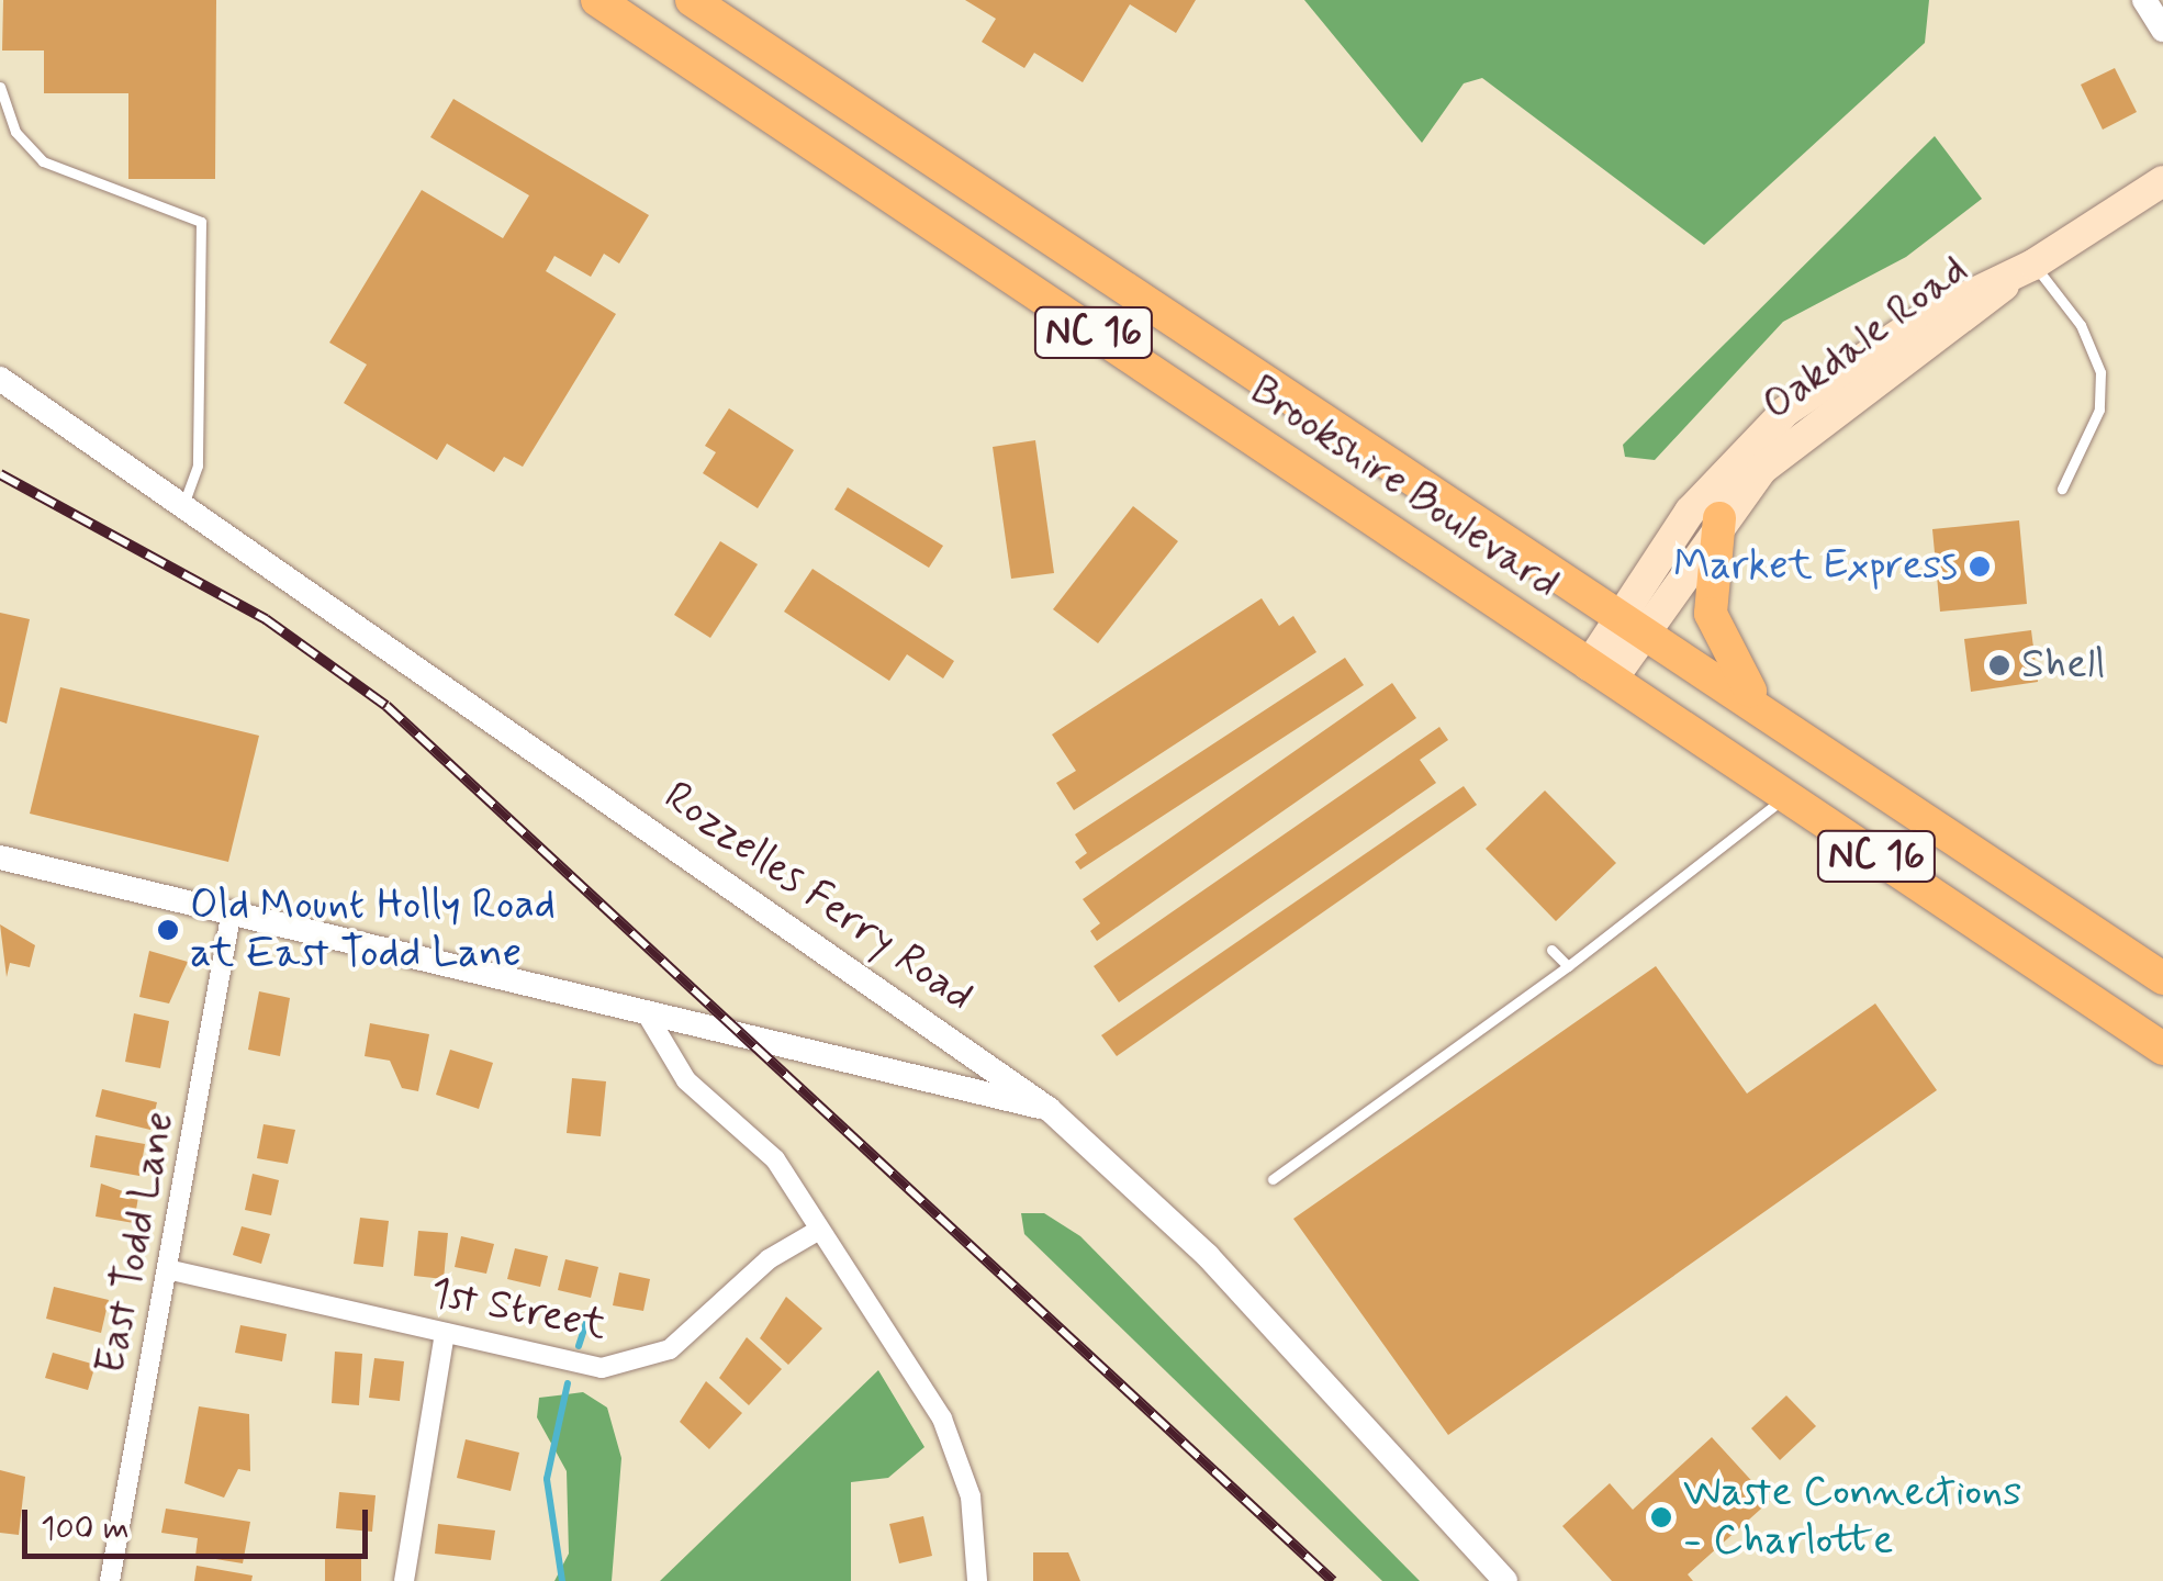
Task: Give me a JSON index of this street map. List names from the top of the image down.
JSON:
{
  "streets": {
    "highway": ["NC 16", "Brookshire Boulevard"],
    "main road": ["Oakdale Road"],
    "street": ["Rozzelles Ferry Road", "East Todd Lane", "1st Street"]
  },
  "crossings": [
    ["Oakdale Road", "Brookshire Boulevard"],
    ["East Todd Lane", "1st Street"]
  ],
  "places": [
    "Market Express",
    "Shell",
    "Old Mount Holly Road at East Todd Lane",
    "Waste Connections - Charlotte"
  ],
  "scale_bar": "100 m"
}
